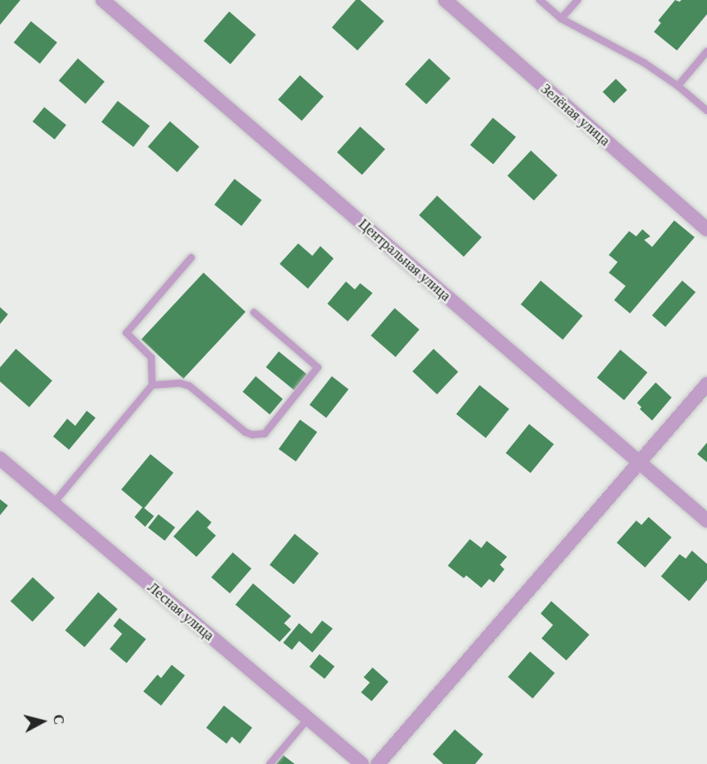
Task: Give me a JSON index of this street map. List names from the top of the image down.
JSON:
{
  "streets": {
    "street": ["Зелёная улица", "Центральная улица", "Лесная улица"]
  },
  "north": "right"
}
